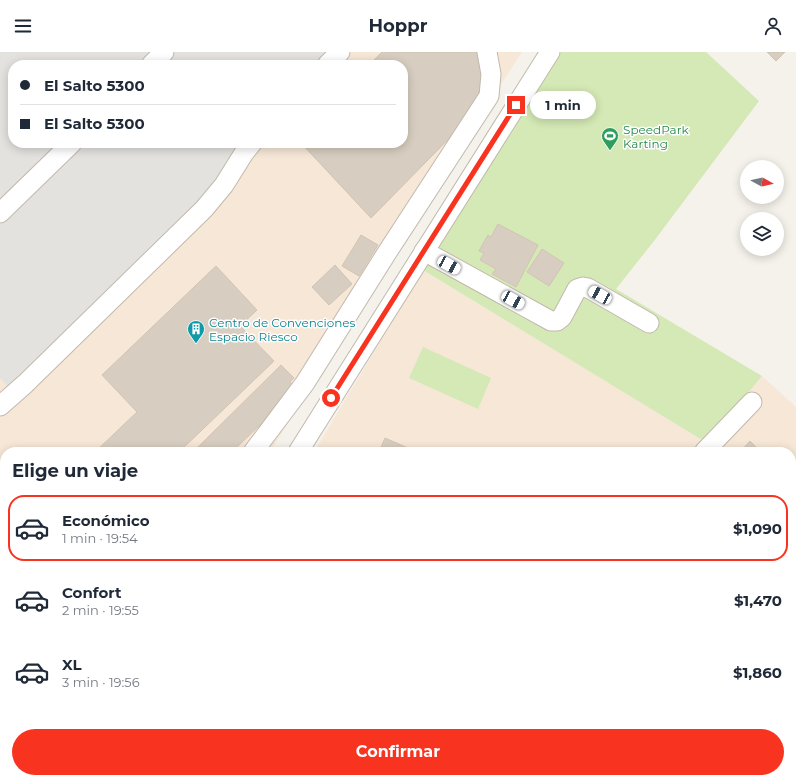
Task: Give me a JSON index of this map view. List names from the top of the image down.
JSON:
{
  "places": {
    "sports": ["SpeedPark Karting"],
    "building": ["Centro de Convenciones Espacio Riesco"]
  },
  "north": "right",
  "page": {
    "header": "Hoppr",
    "banner": ["El Salto 5300", "El Salto 5300"],
    "bubble": "1 min",
    "heading": "Elige un viaje",
    "list": [
      {
        "name": "Económico",
        "note": "1 min · 19:54",
        "value": "$1,090"
      },
      {
        "name": "Confort",
        "note": "2 min · 19:55",
        "value": "$1,470"
      },
      {
        "name": "XL",
        "note": "3 min · 19:56",
        "value": "$1,860"
      }
    ],
    "buttons": "Confirmar"
  }
}
